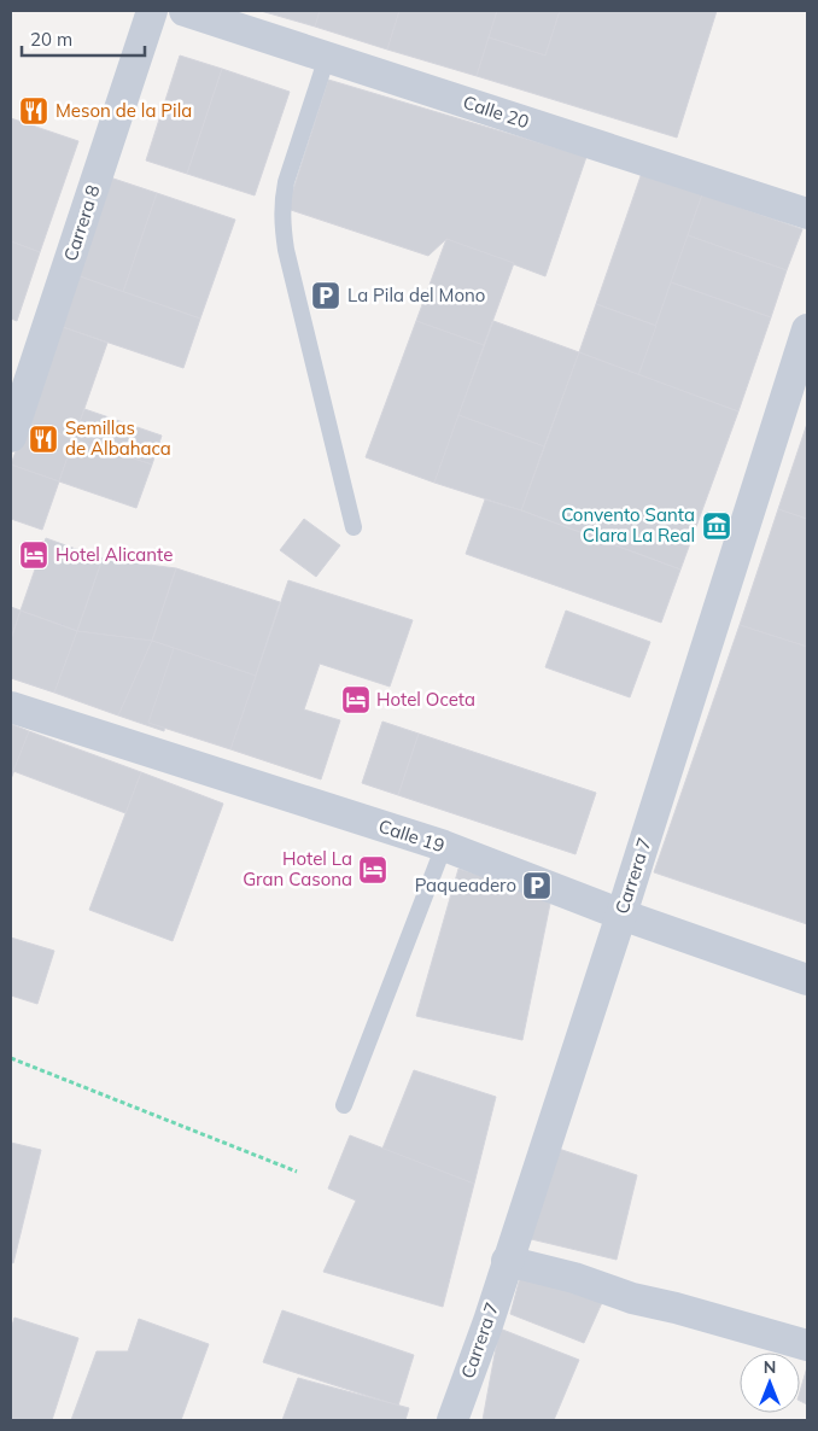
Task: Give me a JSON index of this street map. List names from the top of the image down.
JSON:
{
  "streets": {
    "street": [
      "Calle 20",
      "Carrera 8",
      "Calle 19",
      "Carrera 7"
    ]
  },
  "crossings": [
    ["Calle 19", "Carrera 7"]
  ],
  "places": {
    "restaurant": ["Meson de la Pila", "Semillas de Albahaca"],
    "parking": ["La Pila del Mono", "Paqueadero"],
    "museum": ["Convento Santa Clara La Real"],
    "hotel": ["Hotel Alicante", "Hotel Oceta", "Hotel La Gran Casona"]
  },
  "scale_bar": "20 m",
  "north": "top"
}
